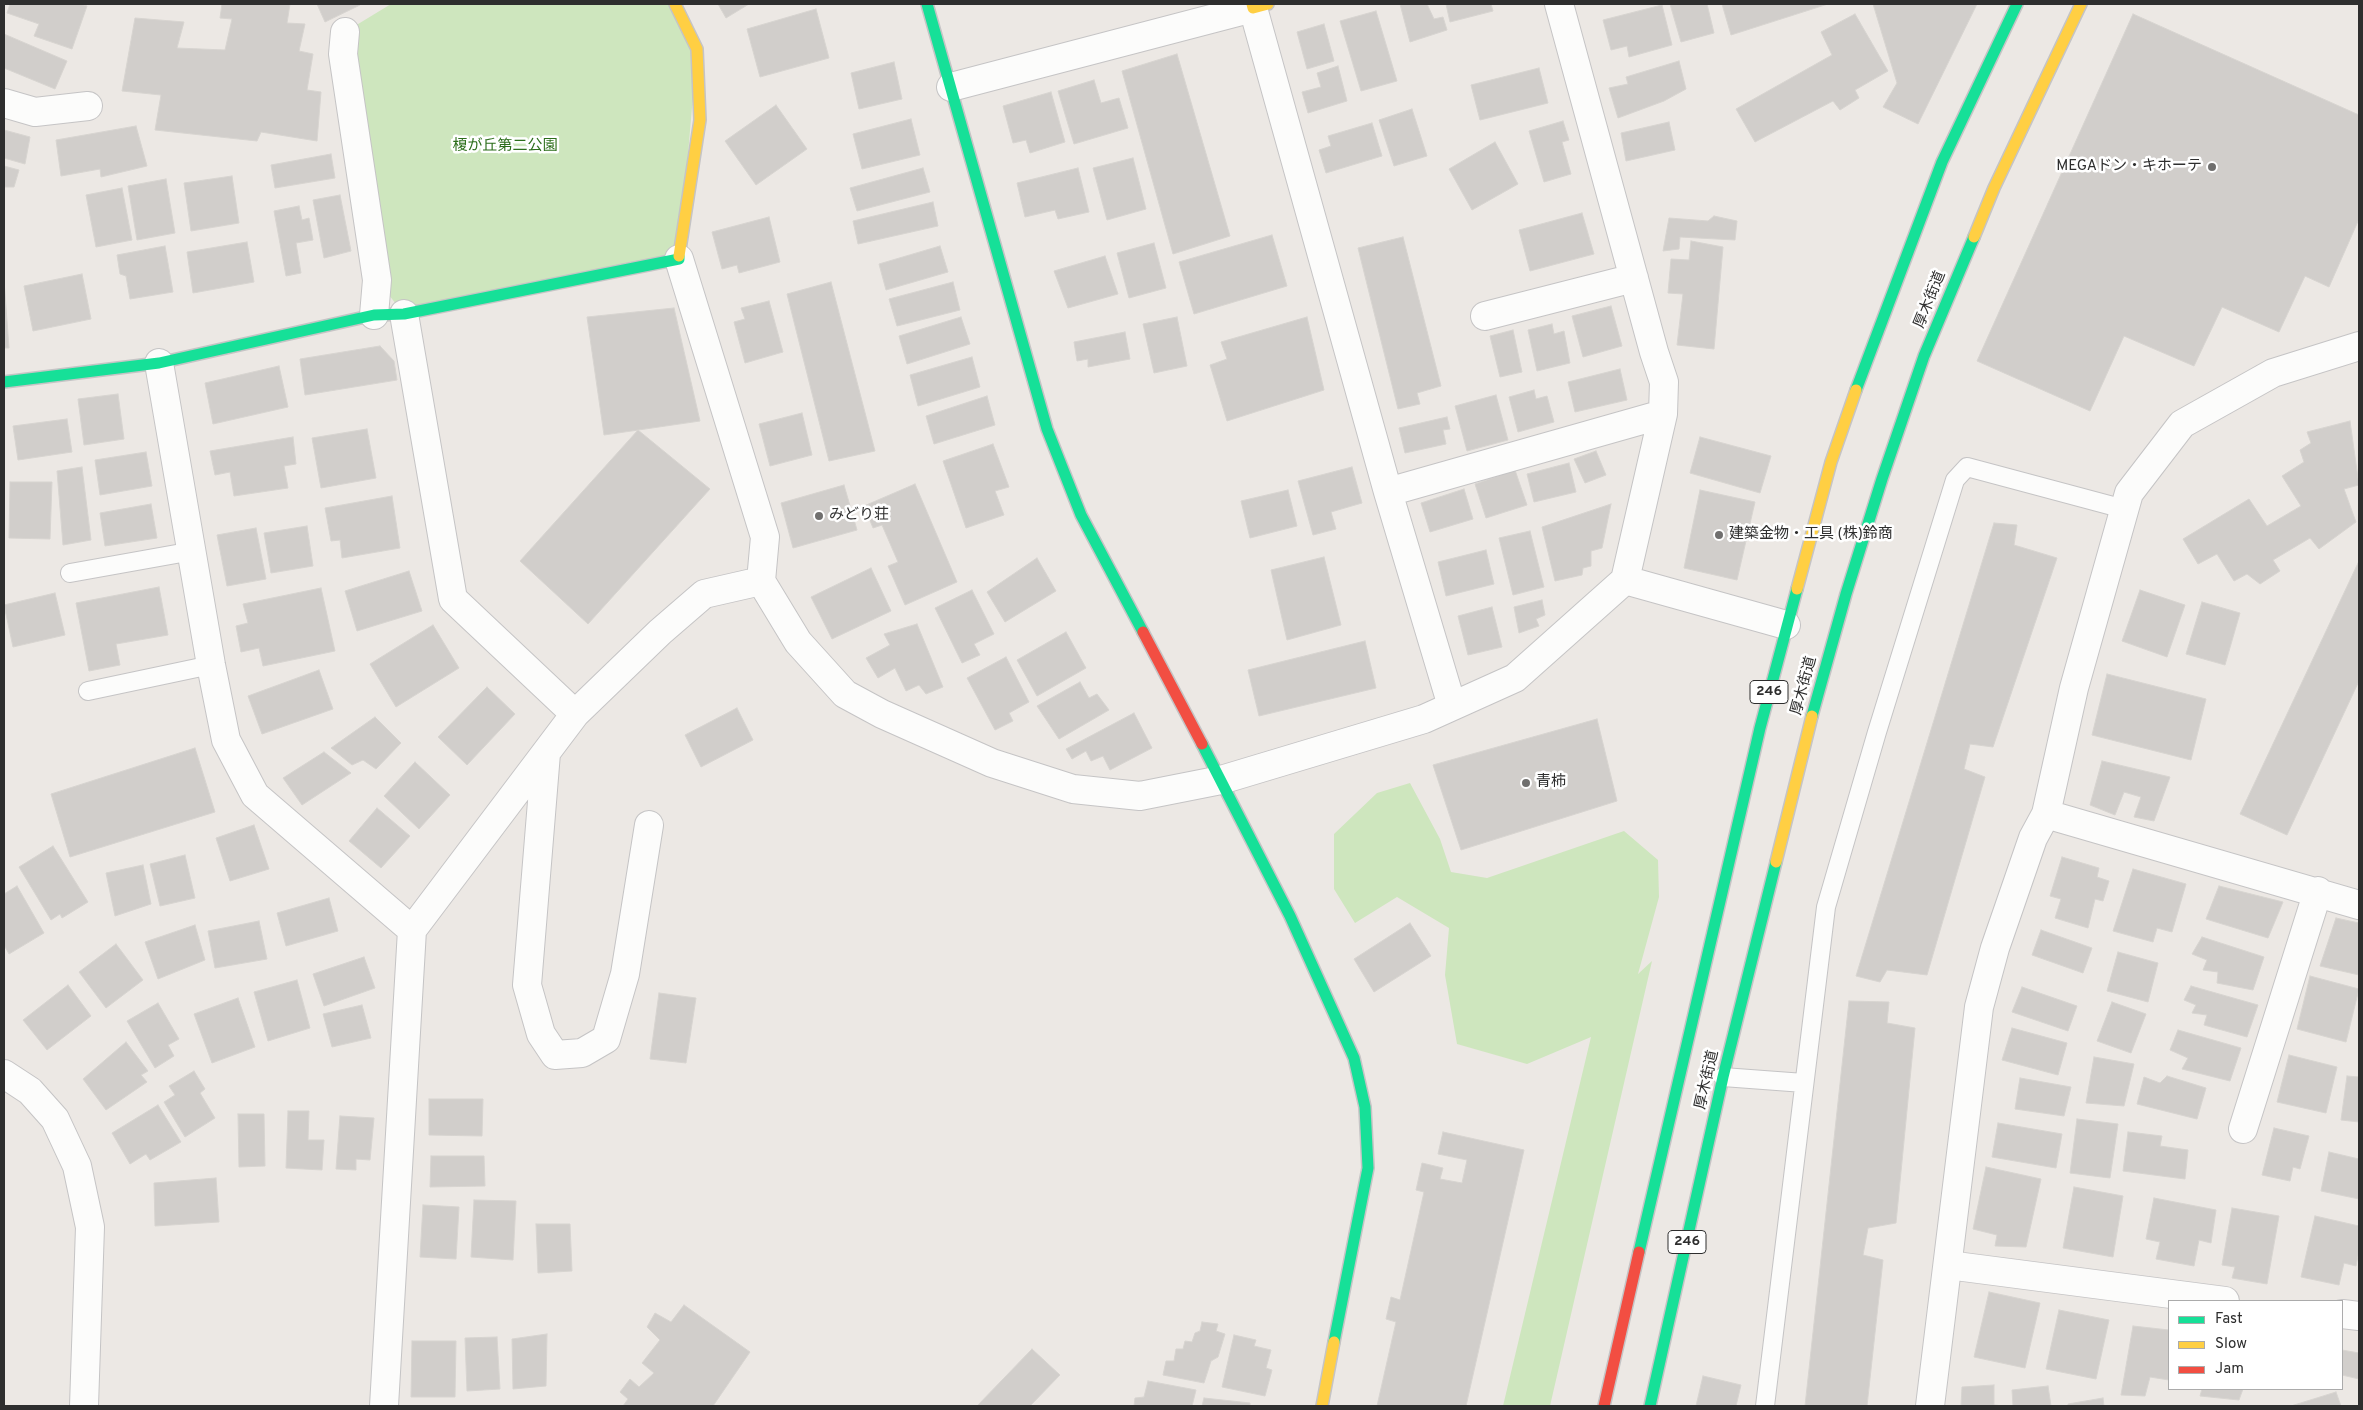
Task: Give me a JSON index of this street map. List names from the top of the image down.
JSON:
{
  "streets": {
    "main road": ["厚木街道", "246"]
  },
  "parks": ["榎が丘第二公園"],
  "places": [
    "MEGAドン・キホーテ",
    "みどり荘",
    "建築金物・工具 (株)鈴商",
    "青柿"
  ],
  "legend": ["Fast", "Slow", "Jam"]
}
